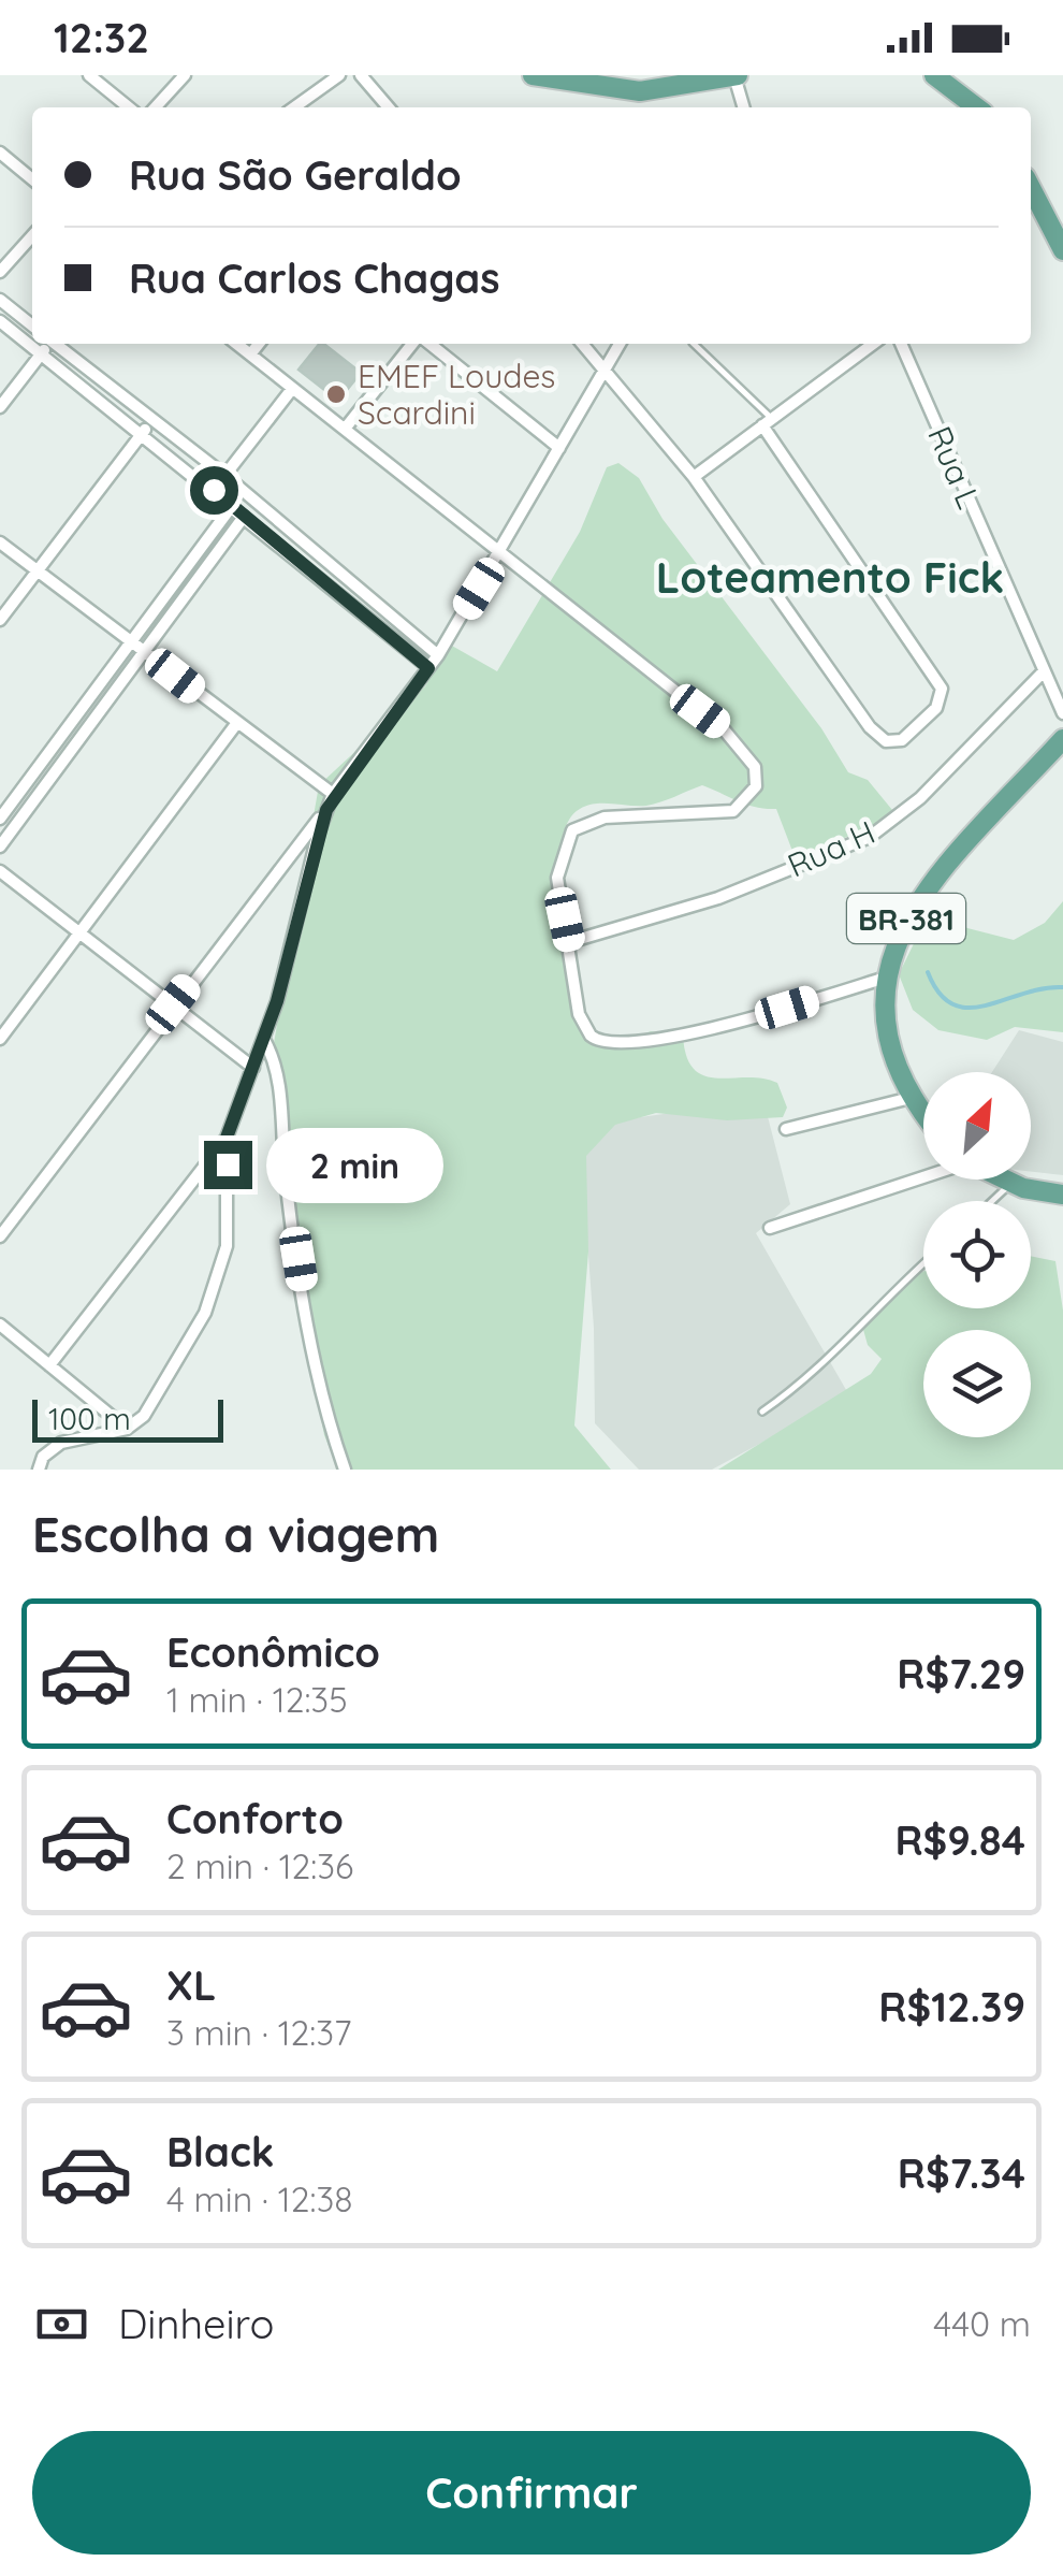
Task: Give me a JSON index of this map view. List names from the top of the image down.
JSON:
{
  "streets": {
    "main road": ["BR-381"],
    "street": ["Rua L", "Rua H"]
  },
  "crossings": [
    ["Rua L", "Rua H"]
  ],
  "districts": ["Loteamento Fick"],
  "places": ["EMEF Loudes Scardini"],
  "scale_bar": "100 m",
  "north": "top right",
  "page": {
    "status": "12:32",
    "banner": ["Rua São Geraldo", "Rua Carlos Chagas"],
    "bubble": "2 min",
    "scale": "100 m",
    "heading": "Escolha a viagem",
    "list": [
      {
        "name": "Econômico",
        "note": "1 min · 12:35",
        "value": "R$7.29"
      },
      {
        "name": "Conforto",
        "note": "2 min · 12:36",
        "value": "R$9.84"
      },
      {
        "name": "XL",
        "note": "3 min · 12:37",
        "value": "R$12.39"
      },
      {
        "name": "Black",
        "note": "4 min · 12:38",
        "value": "R$7.34"
      }
    ],
    "pay": ["Dinheiro", "440 m"],
    "buttons": "Confirmar"
  }
}
